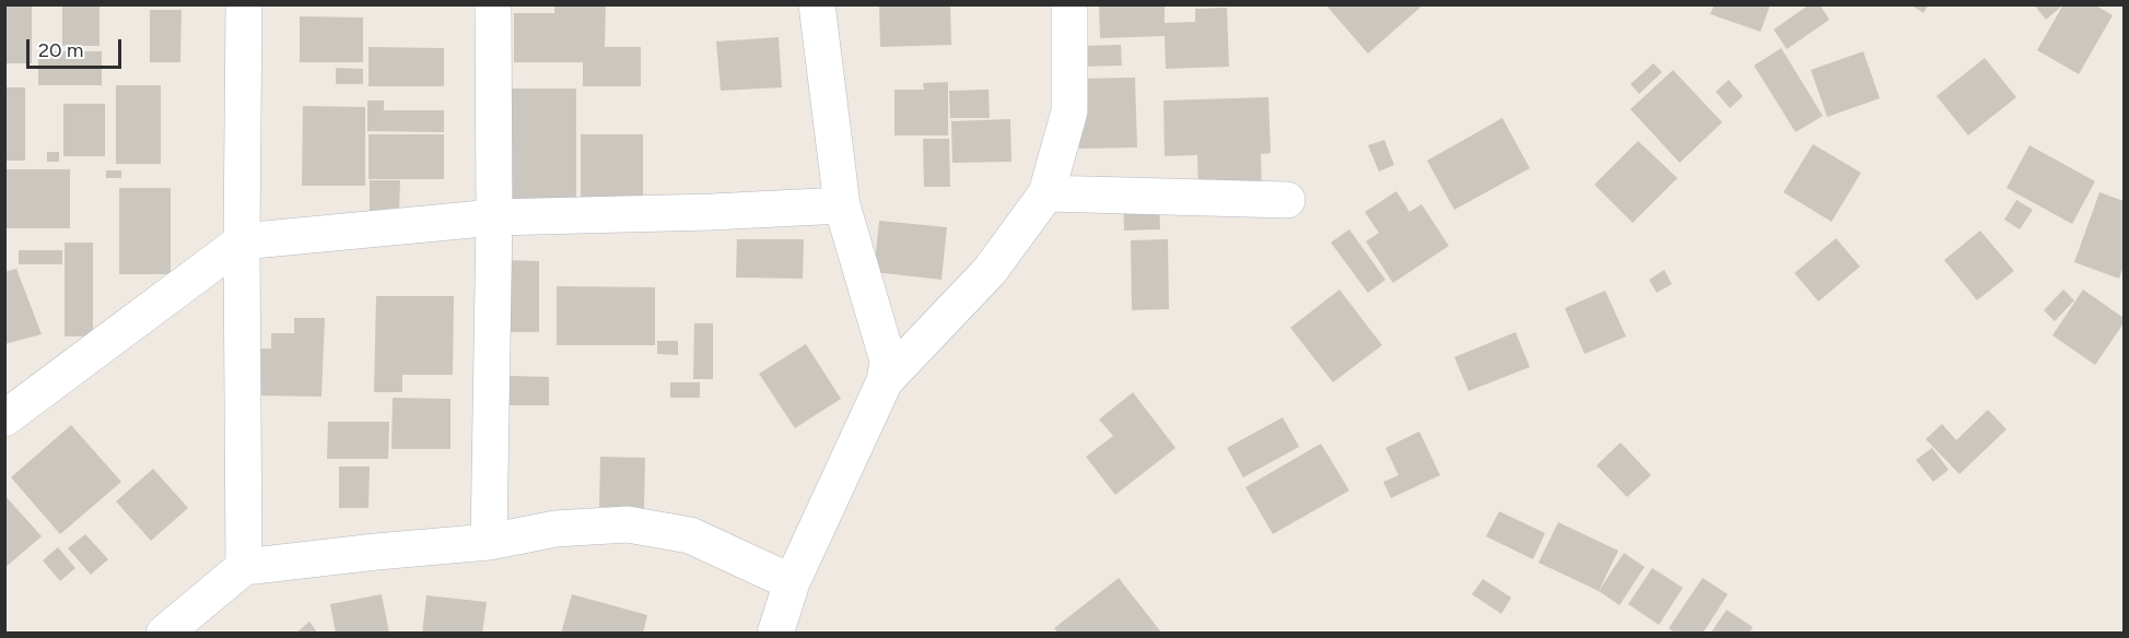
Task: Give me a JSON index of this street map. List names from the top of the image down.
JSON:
{
  "scale_bar": "20 m"
}
